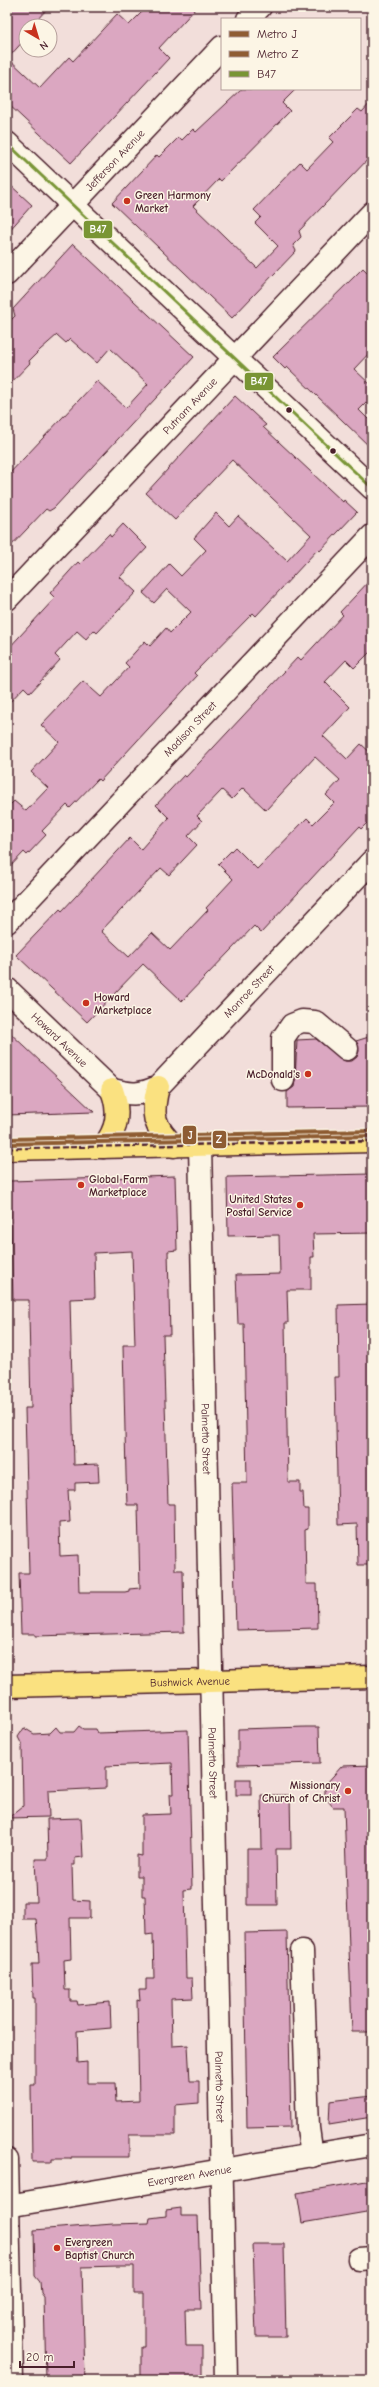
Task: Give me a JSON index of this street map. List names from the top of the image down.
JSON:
{
  "streets": {
    "main road": ["Bushwick Avenue"],
    "street": [
      "Jefferson Avenue",
      "Putnam Avenue",
      "Madison Street",
      "Monroe Street",
      "Howard Avenue",
      "Palmetto Street",
      "Evergreen Avenue"
    ]
  },
  "crossings": [
    ["Monroe Street", "Howard Avenue"],
    ["Palmetto Street", "Bushwick Avenue"],
    ["Palmetto Street", "Evergreen Avenue"]
  ],
  "places": [
    "Green Harmony Market",
    "Howard Marketplace",
    "McDonald's",
    "Global Farm Marketplace",
    "United States Postal Service",
    "Missionary Church of Christ",
    "Evergreen Baptist Church"
  ],
  "lines": ["transit line B47", "metro line J", "metro line Z"],
  "legend": ["Metro J", "Metro Z", "B47"],
  "scale_bar": "20 m",
  "north": "bottom right"
}
